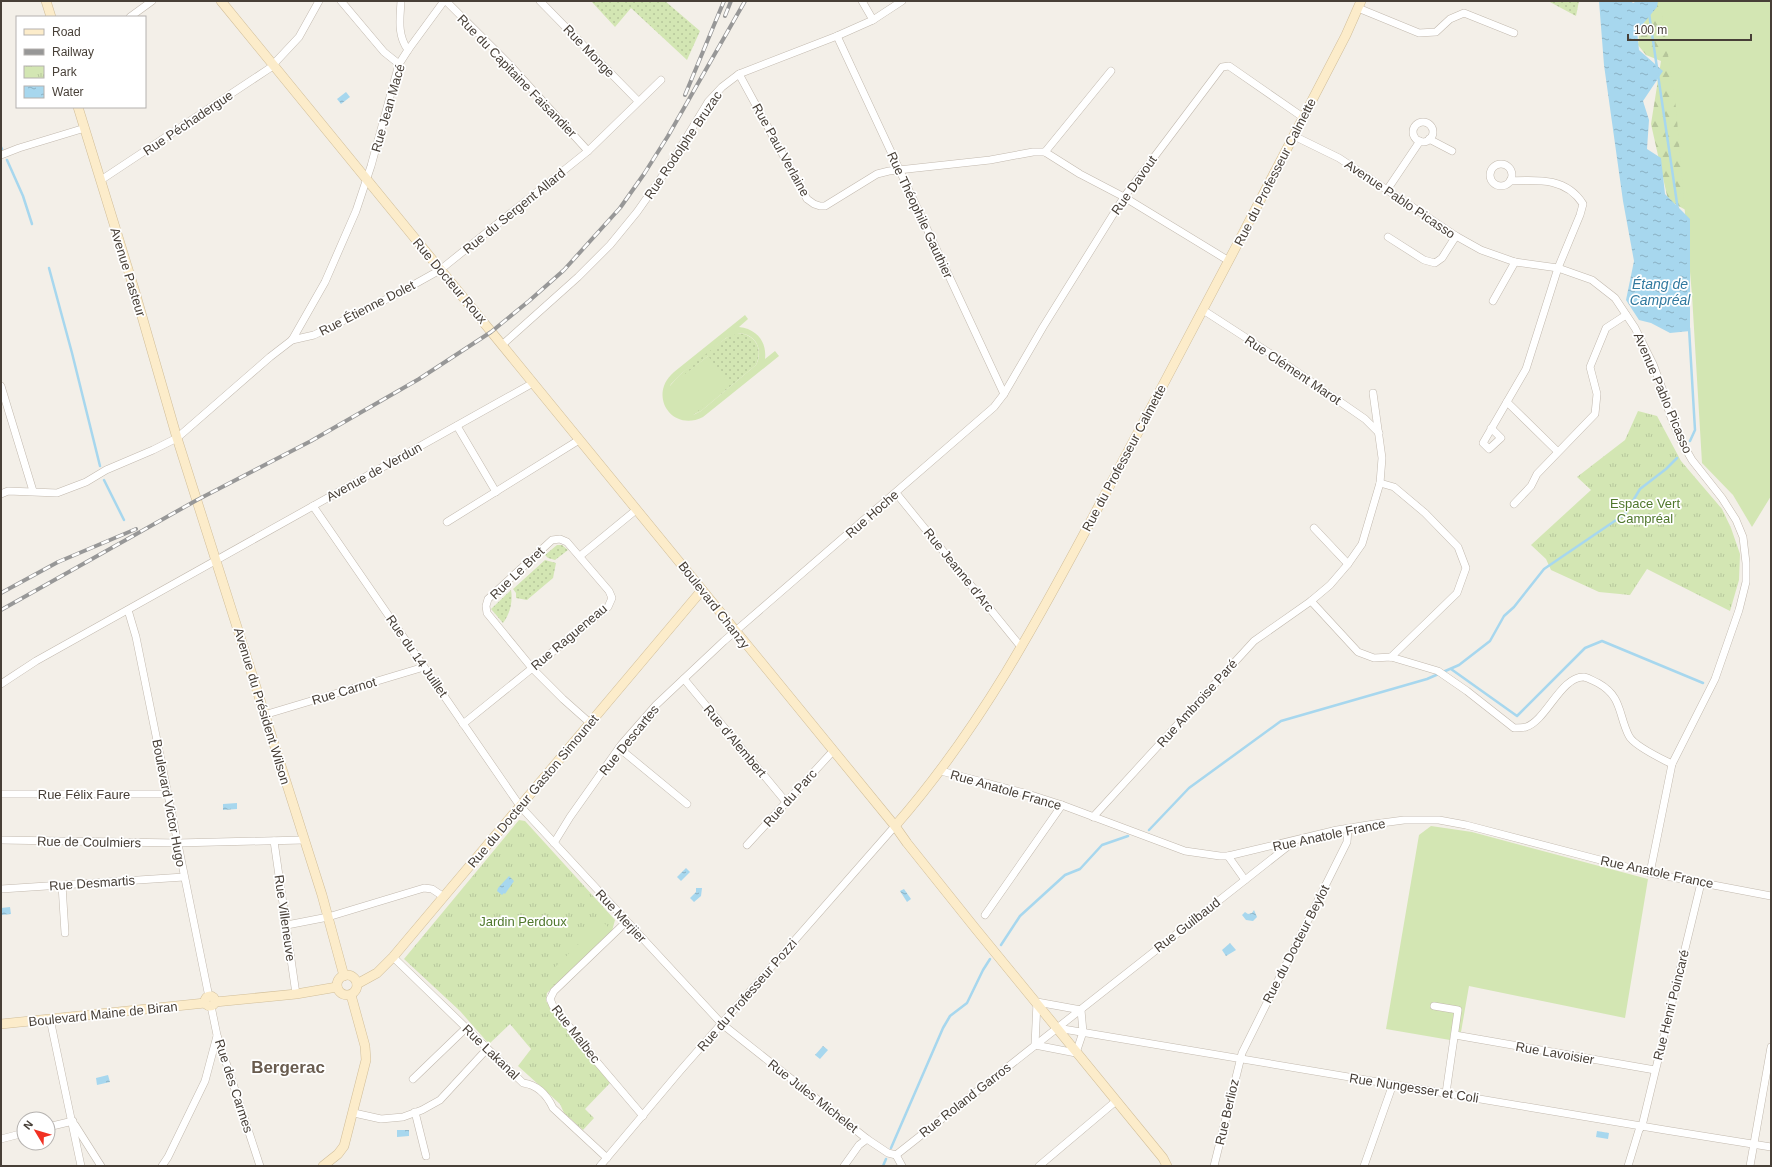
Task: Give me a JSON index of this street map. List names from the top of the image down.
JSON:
{
  "streets": {
    "main road": [
      "Rue du Professeur Calmette",
      "Avenue Pasteur",
      "Rue Docteur Roux",
      "Boulevard Chanzy",
      "Avenue du Président Wilson",
      "Rue du Docteur Gaston Simounet",
      "Boulevard Maine de Biran"
    ],
    "street": [
      "Rue Monge",
      "Rue du Capitaine Faisandier",
      "Rue Jean Macé",
      "Rue Péchadergue",
      "Rue Rodolphe Bruzac",
      "Rue Paul Verlaine",
      "Rue Davout",
      "Avenue Pablo Picasso",
      "Rue du Sergent Allard",
      "Rue Théophile Gauthier",
      "Rue Étienne Dolet",
      "Rue Clément Marot",
      "Avenue de Verdun",
      "Rue Hoche",
      "Rue Jeanne d'Arc",
      "Rue Le Bret",
      "Rue Ragueneau",
      "Rue du 14 Juillet",
      "Rue Carnot",
      "Rue Ambroise Paré",
      "Rue Descartes",
      "Rue d'Alembert",
      "Rue Anatole France",
      "Rue Félix Faure",
      "Rue du Parc",
      "Boulevard Victor Hugo",
      "Rue de Coulmiers",
      "Rue Desmartis",
      "Rue Merjier",
      "Rue Villeneuve",
      "Rue Guilbaud",
      "Rue du Docteur Beylot",
      "Rue du Professeur Pozzi",
      "Rue Henri Poincaré",
      "Rue Malbec",
      "Rue Lakanal",
      "Rue Lavoisier",
      "Rue des Carmes",
      "Rue Nungesser et Coli",
      "Rue Jules Michelet",
      "Rue Roland Garros",
      "Rue Berlioz"
    ]
  },
  "crossings": [
    ["Rue Monge", "Rue du Sergent Allard"],
    ["Rue du Capitaine Faisandier", "Rue Jean Macé"],
    ["Rue du Capitaine Faisandier", "Rue du Sergent Allard"],
    ["Rue Jean Macé", "Rue Docteur Roux"],
    ["Rue Jean Macé", "Rue Étienne Dolet"],
    ["Rue Péchadergue", "Avenue Pasteur"],
    ["Rue Péchadergue", "Rue Docteur Roux"],
    ["Rue Rodolphe Bruzac", "Rue Paul Verlaine"],
    ["Rue Rodolphe Bruzac", "Rue Théophile Gauthier"],
    ["Rue Rodolphe Bruzac", "Rue Docteur Roux"],
    ["Rue Paul Verlaine", "Rue Théophile Gauthier"],
    ["Rue du Professeur Calmette", "Rue Davout"],
    ["Rue du Professeur Calmette", "Avenue Pablo Picasso"],
    ["Rue du Professeur Calmette", "Rue Clément Marot"],
    ["Rue du Professeur Calmette", "Rue Jeanne d'Arc"],
    ["Rue du Professeur Calmette", "Boulevard Chanzy"],
    ["Rue du Professeur Calmette", "Rue Anatole France"],
    ["Rue du Professeur Calmette", "Rue du Professeur Pozzi"],
    ["Rue Davout", "Rue Théophile Gauthier"],
    ["Rue Davout", "Rue Hoche"],
    ["Avenue Pablo Picasso", "Rue Anatole France"],
    ["Rue du Sergent Allard", "Rue Docteur Roux"],
    ["Rue du Sergent Allard", "Rue Étienne Dolet"],
    ["Rue Théophile Gauthier", "Rue Hoche"],
    ["Avenue Pasteur", "Avenue du Président Wilson"],
    ["Rue Docteur Roux", "Rue Étienne Dolet"],
    ["Rue Docteur Roux", "Avenue de Verdun"],
    ["Rue Docteur Roux", "Boulevard Chanzy"],
    ["Rue Clément Marot", "Rue Ambroise Paré"],
    ["Avenue de Verdun", "Boulevard Chanzy"],
    ["Avenue de Verdun", "Rue du 14 Juillet"],
    ["Avenue de Verdun", "Avenue du Président Wilson"],
    ["Avenue de Verdun", "Boulevard Victor Hugo"],
    ["Rue Hoche", "Rue Jeanne d'Arc"],
    ["Rue Hoche", "Boulevard Chanzy"],
    ["Rue Hoche", "Rue Descartes"],
    ["Rue Le Bret", "Rue Ragueneau"],
    ["Rue Le Bret", "Rue du Docteur Gaston Simounet"],
    ["Boulevard Chanzy", "Rue Descartes"],
    ["Boulevard Chanzy", "Rue du Docteur Gaston Simounet"],
    ["Boulevard Chanzy", "Rue du Parc"],
    ["Boulevard Chanzy", "Rue Guilbaud"],
    ["Boulevard Chanzy", "Rue du Professeur Pozzi"],
    ["Boulevard Chanzy", "Rue Nungesser et Coli"],
    ["Boulevard Chanzy", "Rue Roland Garros"],
    ["Rue Ragueneau", "Rue du 14 Juillet"],
    ["Rue du 14 Juillet", "Rue Carnot"],
    ["Rue du 14 Juillet", "Rue du Docteur Gaston Simounet"],
    ["Rue du 14 Juillet", "Rue Merjier"],
    ["Rue Carnot", "Avenue du Président Wilson"],
    ["Rue Ambroise Paré", "Rue Anatole France"],
    ["Avenue du Président Wilson", "Rue du Docteur Gaston Simounet"],
    ["Avenue du Président Wilson", "Rue de Coulmiers"],
    ["Avenue du Président Wilson", "Boulevard Maine de Biran"],
    ["Rue Descartes", "Rue d'Alembert"],
    ["Rue Descartes", "Rue Merjier"],
    ["Rue d'Alembert", "Rue du Parc"],
    ["Rue Anatole France", "Rue Guilbaud"],
    ["Rue Anatole France", "Rue du Docteur Beylot"],
    ["Rue Anatole France", "Rue Henri Poincaré"],
    ["Rue du Docteur Gaston Simounet", "Rue Merjier"],
    ["Rue du Docteur Gaston Simounet", "Boulevard Maine de Biran"],
    ["Rue du Docteur Gaston Simounet", "Rue Lakanal"],
    ["Rue Félix Faure", "Boulevard Victor Hugo"],
    ["Boulevard Victor Hugo", "Rue de Coulmiers"],
    ["Boulevard Victor Hugo", "Rue Desmartis"],
    ["Boulevard Victor Hugo", "Boulevard Maine de Biran"],
    ["Boulevard Victor Hugo", "Rue des Carmes"],
    ["Rue de Coulmiers", "Rue Villeneuve"],
    ["Rue Merjier", "Rue du Professeur Pozzi"],
    ["Rue Merjier", "Rue Malbec"],
    ["Rue Merjier", "Rue Jules Michelet"],
    ["Rue Villeneuve", "Boulevard Maine de Biran"],
    ["Rue Guilbaud", "Rue Nungesser et Coli"],
    ["Rue Guilbaud", "Rue Roland Garros"],
    ["Rue du Docteur Beylot", "Rue Nungesser et Coli"],
    ["Rue du Docteur Beylot", "Rue Berlioz"],
    ["Rue du Professeur Pozzi", "Rue Malbec"],
    ["Rue du Professeur Pozzi", "Rue Lakanal"],
    ["Rue du Professeur Pozzi", "Rue Jules Michelet"],
    ["Rue Henri Poincaré", "Rue Lavoisier"],
    ["Rue Henri Poincaré", "Rue Nungesser et Coli"],
    ["Boulevard Maine de Biran", "Rue des Carmes"],
    ["Rue Nungesser et Coli", "Rue Roland Garros"],
    ["Rue Nungesser et Coli", "Rue Berlioz"],
    ["Rue Jules Michelet", "Rue Roland Garros"]
  ],
  "districts": ["Bergerac"],
  "water": ["Étang de Campréal"],
  "parks": ["Espace Vert Campréal", "Jardin Perdoux"],
  "legend": [
    "Road",
    "Railway",
    "Park",
    "Water"
  ],
  "scale_bar": "100 m",
  "north": "top left"
}
